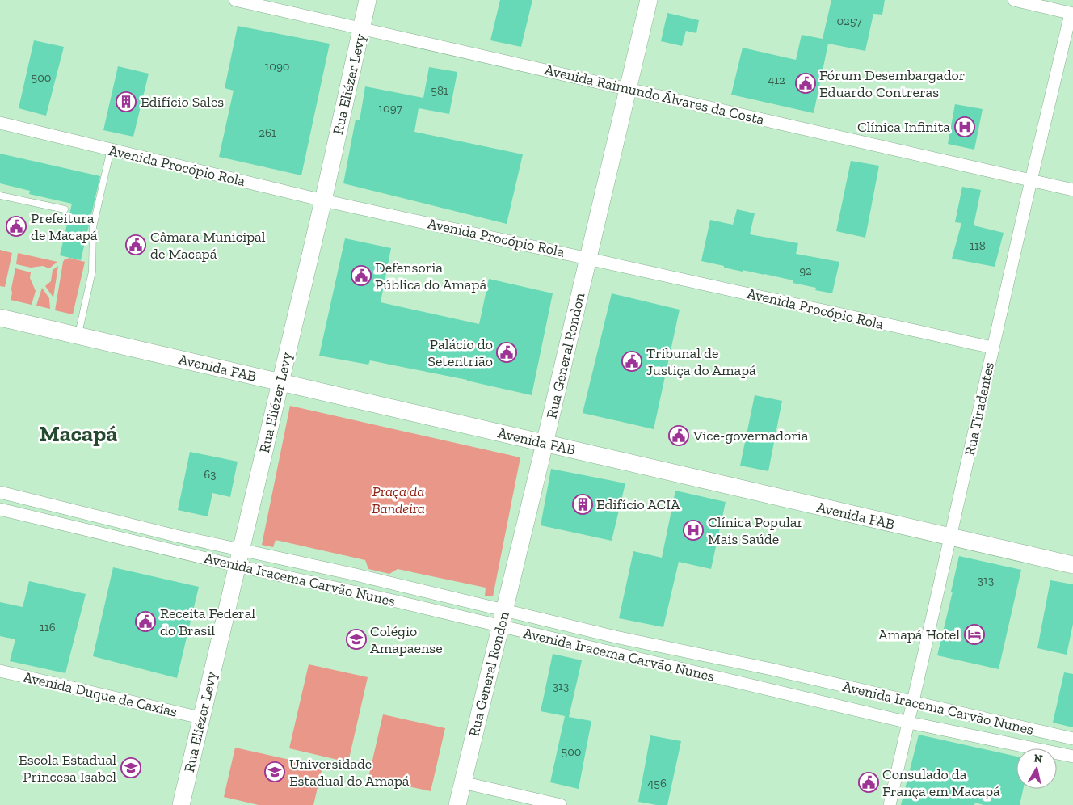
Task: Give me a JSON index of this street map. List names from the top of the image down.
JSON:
{
  "streets": {
    "main road": ["Rua Eliézer Levy", "Rua General Rondon", "Avenida FAB"],
    "street": [
      "Avenida Raimundo Álvares da Costa",
      "Avenida Procópio Rola",
      "Rua Tiradentes",
      "Avenida Iracema Carvão Nunes",
      "Avenida Duque de Caxias"
    ]
  },
  "crossings": [
    ["Rua Eliézer Levy", "Avenida Raimundo Álvares da Costa"],
    ["Rua Eliézer Levy", "Avenida Procópio Rola"],
    ["Rua Eliézer Levy", "Avenida FAB"],
    ["Rua Eliézer Levy", "Avenida Iracema Carvão Nunes"],
    ["Rua Eliézer Levy", "Avenida Duque de Caxias"],
    ["Avenida Raimundo Álvares da Costa", "Rua General Rondon"],
    ["Avenida Raimundo Álvares da Costa", "Rua Tiradentes"],
    ["Avenida Procópio Rola", "Rua General Rondon"],
    ["Avenida Procópio Rola", "Rua Tiradentes"],
    ["Rua General Rondon", "Avenida FAB"],
    ["Rua General Rondon", "Avenida Iracema Carvão Nunes"],
    ["Avenida FAB", "Rua Tiradentes"],
    ["Rua Tiradentes", "Avenida Iracema Carvão Nunes"]
  ],
  "districts": ["Macapá"],
  "parks": ["Praça da Bandeira"],
  "places": {
    "public building": [
      "Fórum Desembargador Eduardo Contreras",
      "Prefeitura de Macapá",
      "Câmara Municipal de Macapá",
      "Defensoria Pública do Amapá",
      "Palácio do Setentrião",
      "Tribunal de Justiça do Amapá",
      "Vice-governadoria",
      "Receita Federal do Brasil",
      "Consulado da França em Macapá"
    ],
    "building": ["Edifício Sales", "Edifício ACIA"],
    "hospital": ["Clínica Infinita", "Clínica Popular Mais Saúde"],
    "hotel": ["Amapá Hotel"],
    "school or university": ["Colégio Amapaense", "Escola Estadual Princesa Isabel", "Universidade Estadual do Amapá"]
  },
  "house_numbers": [
    "0257",
    "1090",
    "500",
    "412",
    "581",
    "1097",
    "261",
    "118",
    "92",
    "63",
    "313",
    "116",
    "313",
    "500",
    "456"
  ],
  "north": "top"
}
